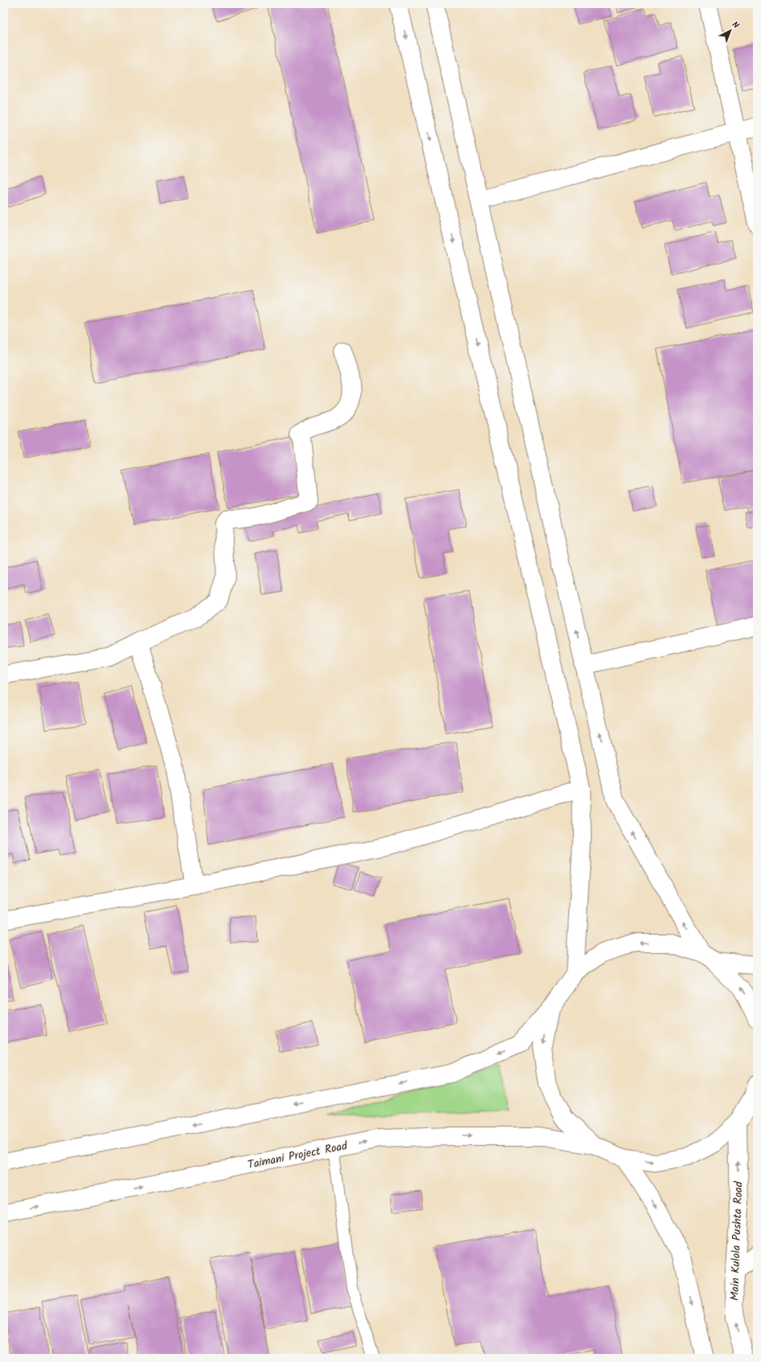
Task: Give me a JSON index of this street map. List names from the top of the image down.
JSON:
{
  "streets": {
    "main road": ["Taimani Project Road", "Main Kulola Pushta Road"]
  },
  "north": "top right"
}
